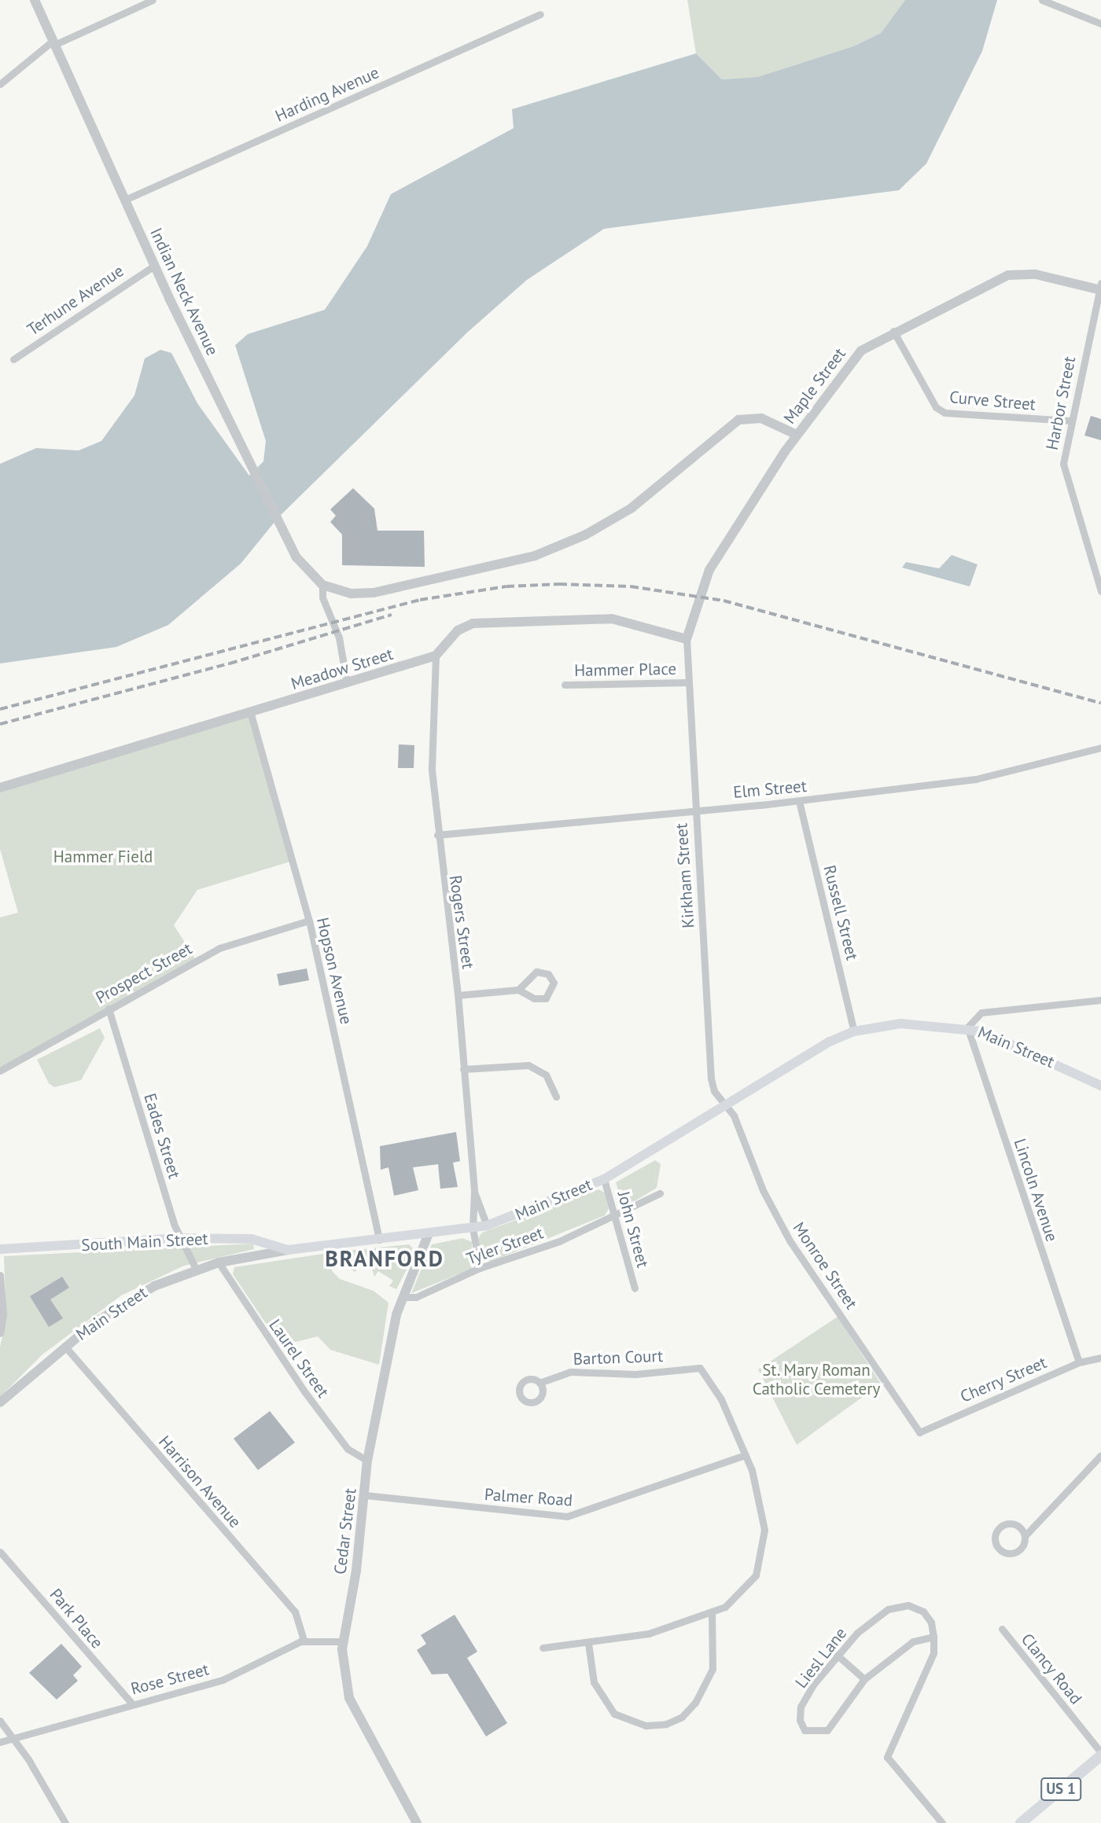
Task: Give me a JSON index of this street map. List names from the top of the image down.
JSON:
{
  "streets": {
    "main road": ["Main Street", "South Main Street", "US 1"],
    "street": [
      "Harding Avenue",
      "Indian Neck Avenue",
      "Terhune Avenue",
      "Maple Street",
      "Curve Street",
      "Harbor Street",
      "Meadow Street",
      "Hammer Place",
      "Elm Street",
      "Kirkham Street",
      "Russell Street",
      "Rogers Street",
      "Hopson Avenue",
      "Prospect Street",
      "Eades Street",
      "Lincoln Avenue",
      "John Street",
      "Tyler Street",
      "Monroe Street",
      "Barton Court",
      "Laurel Street",
      "Cherry Street",
      "Harrison Avenue",
      "Palmer Road",
      "Cedar Street",
      "Park Place",
      "Liesl Lane",
      "Clancy Road",
      "Rose Street"
    ]
  },
  "crossings": [
    ["Harding Avenue", "Indian Neck Avenue"],
    ["Indian Neck Avenue", "Terhune Avenue"],
    ["Indian Neck Avenue", "Maple Street"],
    ["Maple Street", "Curve Street"],
    ["Maple Street", "Harbor Street"],
    ["Maple Street", "Kirkham Street"],
    ["Curve Street", "Harbor Street"],
    ["Meadow Street", "Rogers Street"],
    ["Meadow Street", "Hopson Avenue"],
    ["Hammer Place", "Kirkham Street"],
    ["Elm Street", "Kirkham Street"],
    ["Elm Street", "Russell Street"],
    ["Elm Street", "Rogers Street"],
    ["Kirkham Street", "Main Street"],
    ["Kirkham Street", "Monroe Street"],
    ["Russell Street", "Main Street"],
    ["Rogers Street", "Main Street"],
    ["Rogers Street", "Tyler Street"],
    ["Hopson Avenue", "Prospect Street"],
    ["Hopson Avenue", "Main Street"],
    ["Prospect Street", "Eades Street"],
    ["Main Street", "Eades Street"],
    ["Main Street", "Lincoln Avenue"],
    ["Main Street", "John Street"],
    ["Main Street", "South Main Street"],
    ["Main Street", "Monroe Street"],
    ["Main Street", "Laurel Street"],
    ["Main Street", "Harrison Avenue"],
    ["Main Street", "Cedar Street"],
    ["Eades Street", "South Main Street"],
    ["Lincoln Avenue", "Cherry Street"],
    ["John Street", "Tyler Street"],
    ["Tyler Street", "Cedar Street"],
    ["Monroe Street", "Cherry Street"],
    ["Barton Court", "Palmer Road"],
    ["Laurel Street", "Cedar Street"],
    ["Harrison Avenue", "Rose Street"],
    ["Palmer Road", "Cedar Street"],
    ["Cedar Street", "Rose Street"],
    ["Park Place", "Rose Street"],
    ["Clancy Road", "US 1"]
  ],
  "districts": ["BRANFORD"],
  "parks": ["Hammer Field", "St. Mary Roman Catholic Cemetery"]
}
